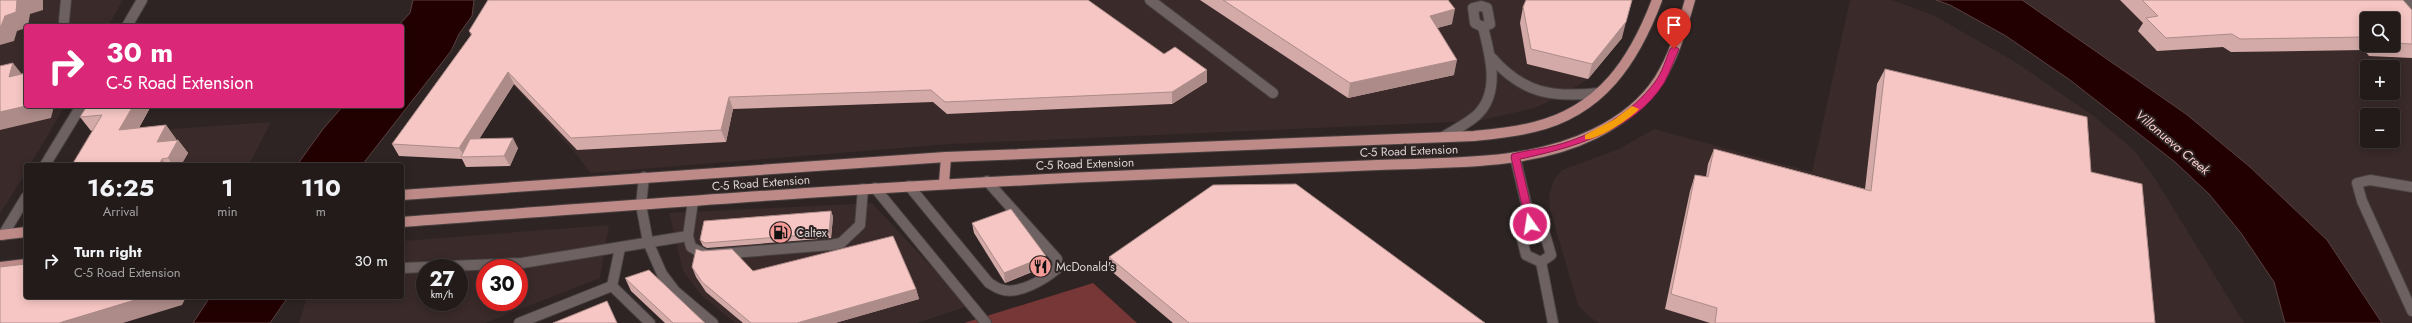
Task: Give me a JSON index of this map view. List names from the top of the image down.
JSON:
{
  "streets": {
    "main road": ["C-5 Road Extension"]
  },
  "water": ["Villanueva Creek"],
  "places": {
    "fuel station": ["Caltex"],
    "restaurant": ["McDonald's"]
  },
  "page": {
    "map_buttons": ["+", "−"],
    "turn": ["30 m", "C-5 Road Extension"],
    "eta": [
      "16:25",
      "Arrival",
      "1",
      "min",
      "110",
      "m"
    ],
    "list": [
      {
        "name": "Turn right",
        "note": "C-5 Road Extension",
        "value": "30 m"
      }
    ],
    "speed": "27 km/h",
    "limit": "30"
  }
}
